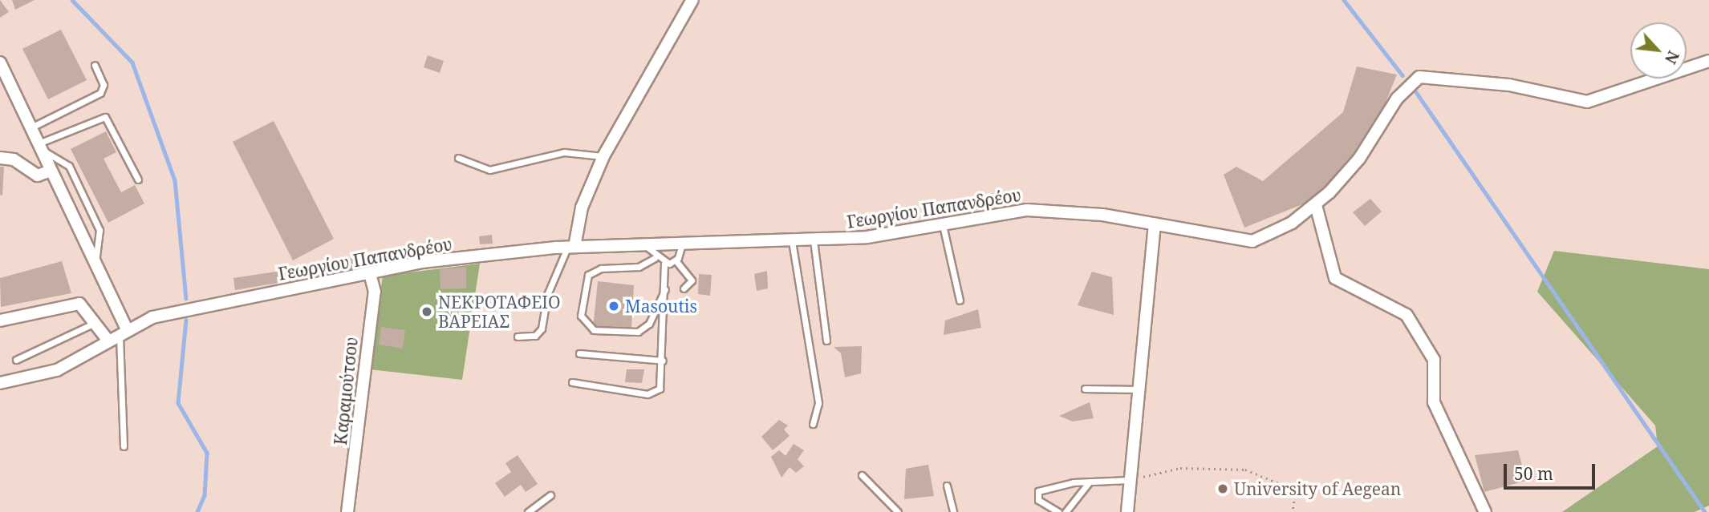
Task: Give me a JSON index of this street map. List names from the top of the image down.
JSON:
{
  "streets": {
    "street": ["Γεωργίου Παπανδρέου", "Καραμούτσου"]
  },
  "crossings": [
    ["Γεωργίου Παπανδρέου", "Καραμούτσου"]
  ],
  "places": ["Masoutis", "ΝΕΚΡΟΤΑΦΕΙΟ ΒΑΡΕΙΑΣ", "University of Aegean"],
  "scale_bar": "50 m",
  "north": "bottom right"
}
